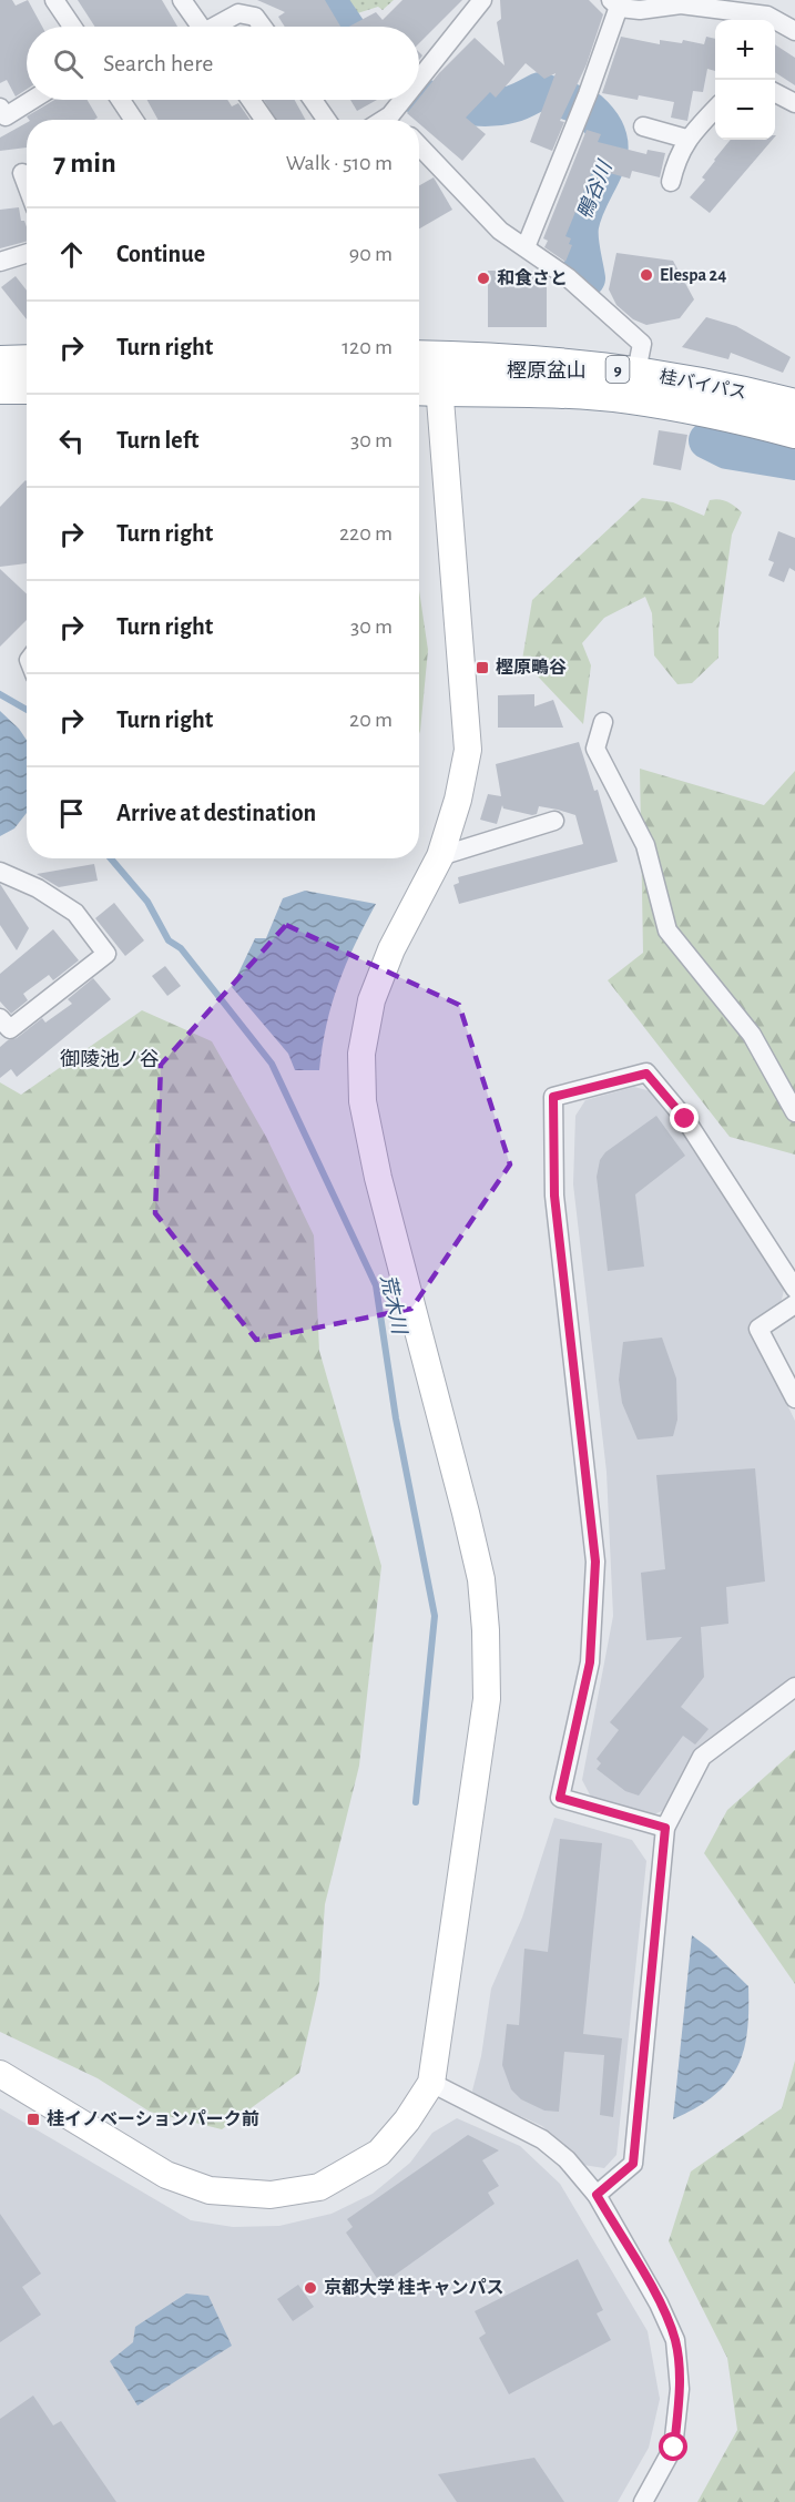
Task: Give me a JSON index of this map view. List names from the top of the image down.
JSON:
{
  "streets": {
    "highway": ["9", "桂バイパス"]
  },
  "districts": ["樫原盆山", "御陵池ノ谷"],
  "water": ["鴨谷川", "荒木川"],
  "places": {
    "other": ["Elespa 24", "和食さと", "京都大学 桂キャンパス"],
    "transit": ["樫原鴫谷", "桂イノベーションパーク前"]
  },
  "page": {
    "map_buttons": ["+", "−"],
    "search": "Search here",
    "heading": ["7 min", "Walk · 510 m"],
    "list": [
      ["Continue", "90 m"],
      ["Turn right", "120 m"],
      ["Turn left", "30 m"],
      ["Turn right", "220 m"],
      ["Turn right", "30 m"],
      ["Turn right", "20 m"],
      "Arrive at destination"
    ]
  }
}
